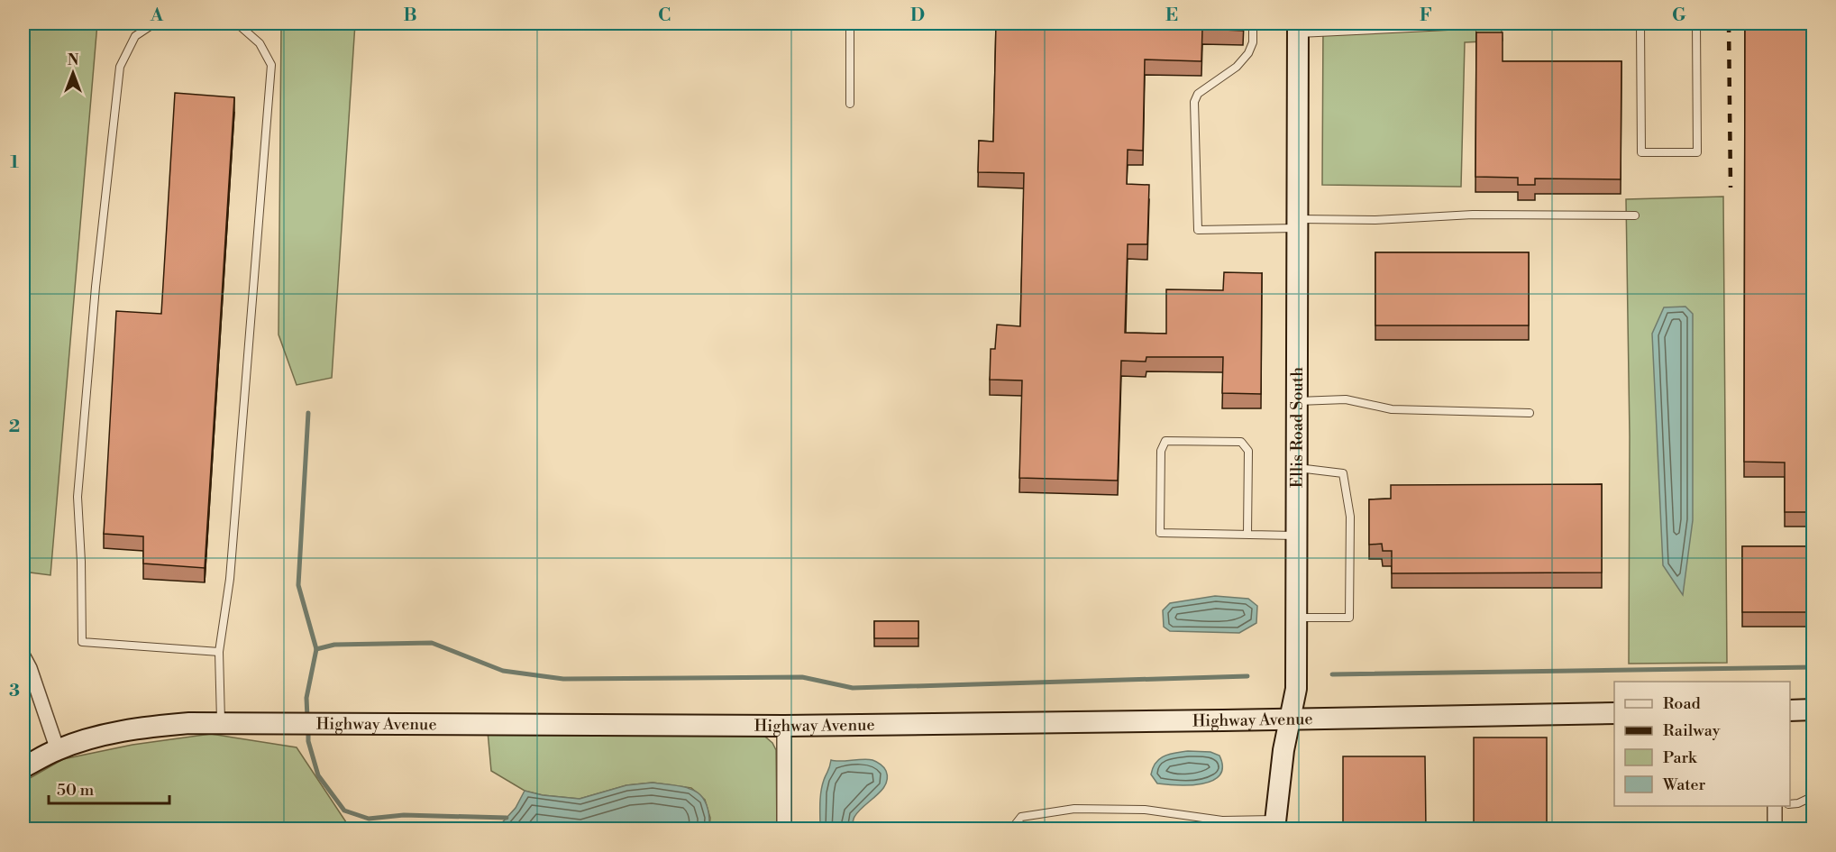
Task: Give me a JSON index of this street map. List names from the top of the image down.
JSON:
{
  "streets": {
    "street": ["Ellis Road South", "Highway Avenue"]
  },
  "crossings": [
    ["Ellis Road South", "Highway Avenue"]
  ],
  "legend": [
    "Road",
    "Railway",
    "Park",
    "Water"
  ],
  "scale_bar": "50 m",
  "north": "top",
  "grid": {
    "columns": [
      "A",
      "B",
      "C",
      "D",
      "E",
      "F",
      "G"
    ],
    "rows": ["1", "2", "3"]
  }
}
